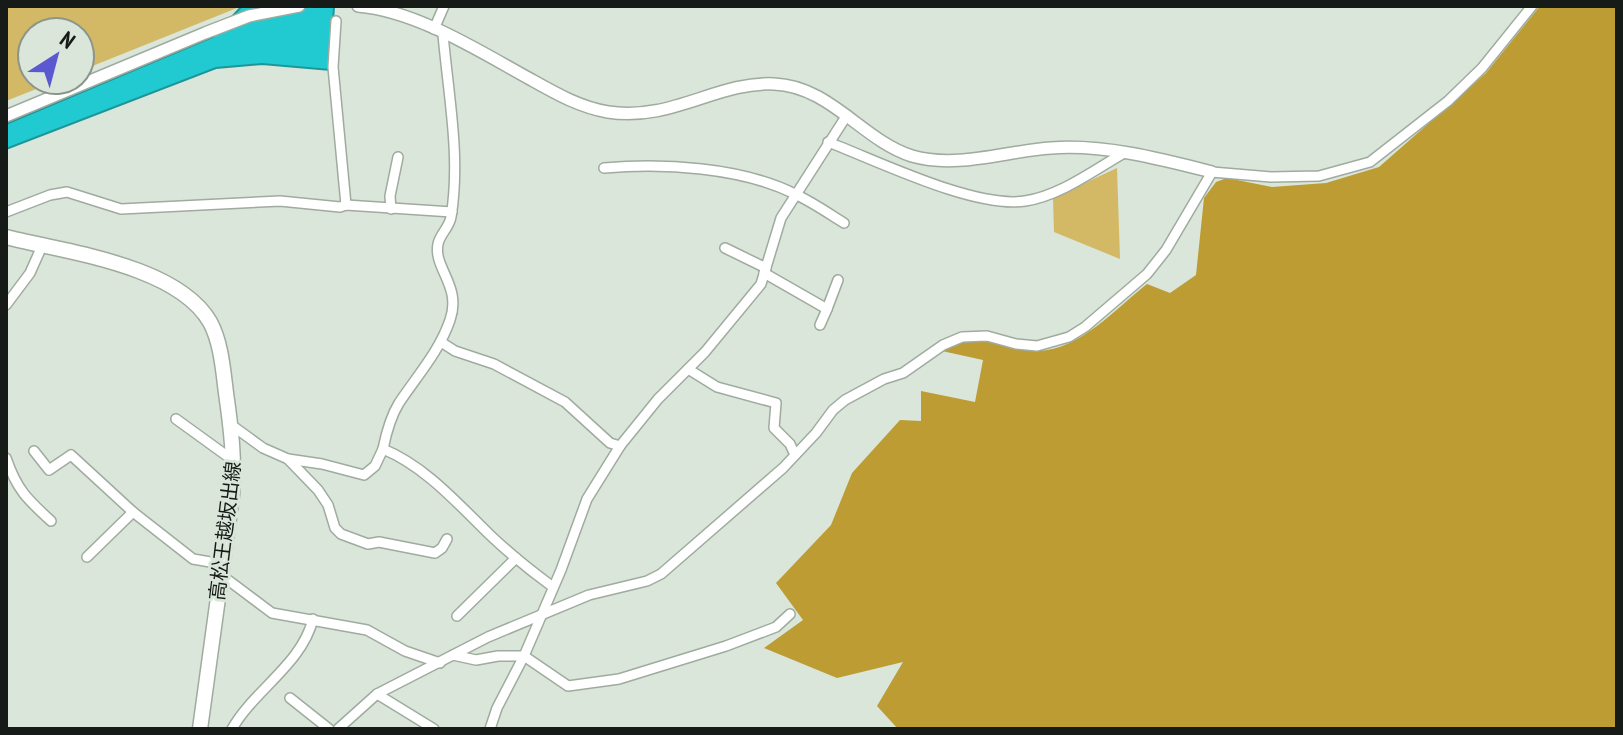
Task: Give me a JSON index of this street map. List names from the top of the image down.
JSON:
{
  "streets": {
    "main road": ["高松王越坂出線"]
  },
  "north": "top right"
}
